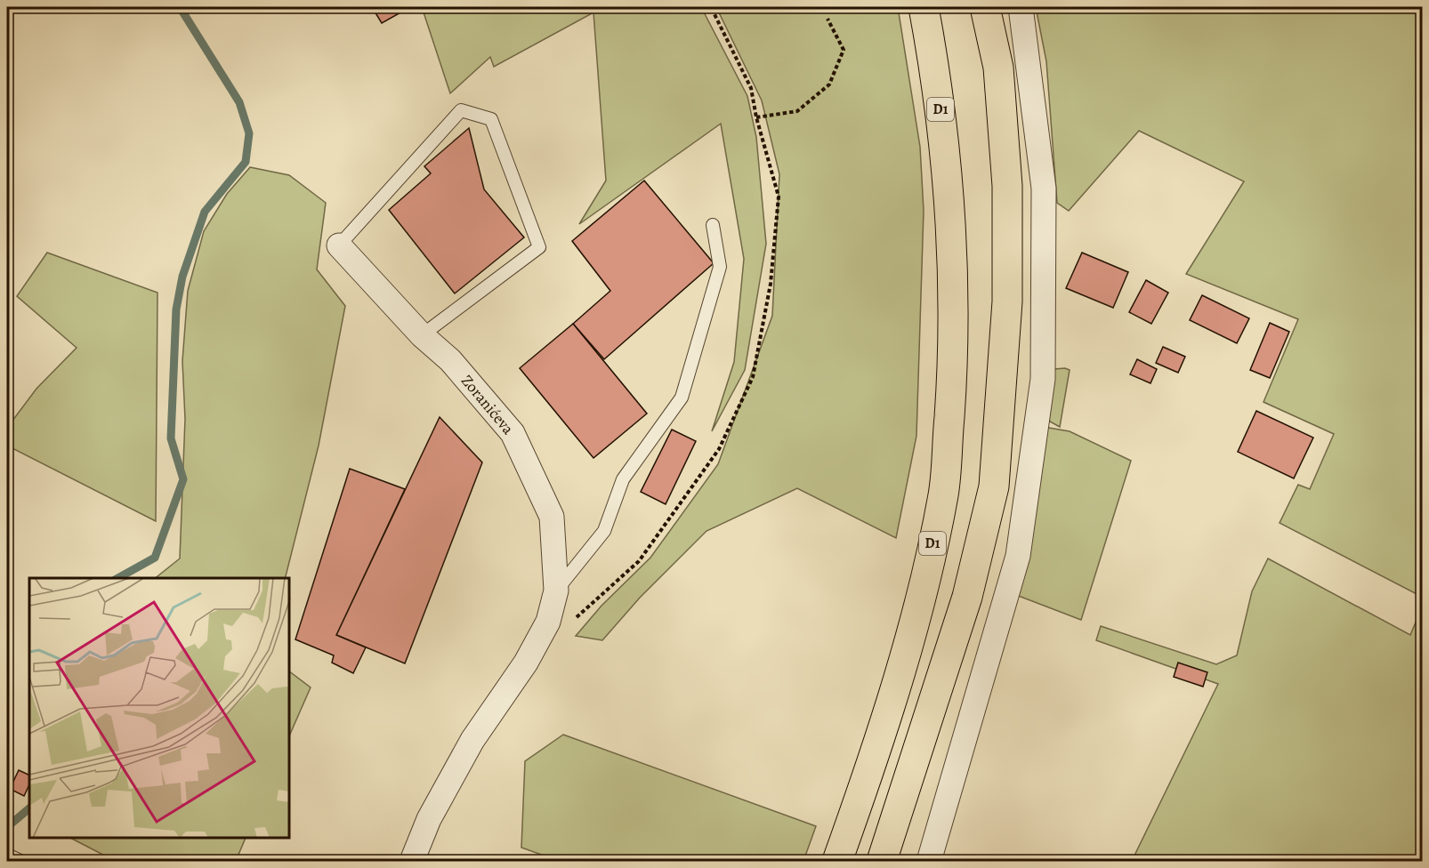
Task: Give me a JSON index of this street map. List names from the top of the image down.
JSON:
{
  "streets": {
    "highway": ["D1"],
    "street": ["Zoranićeva"]
  }
}
